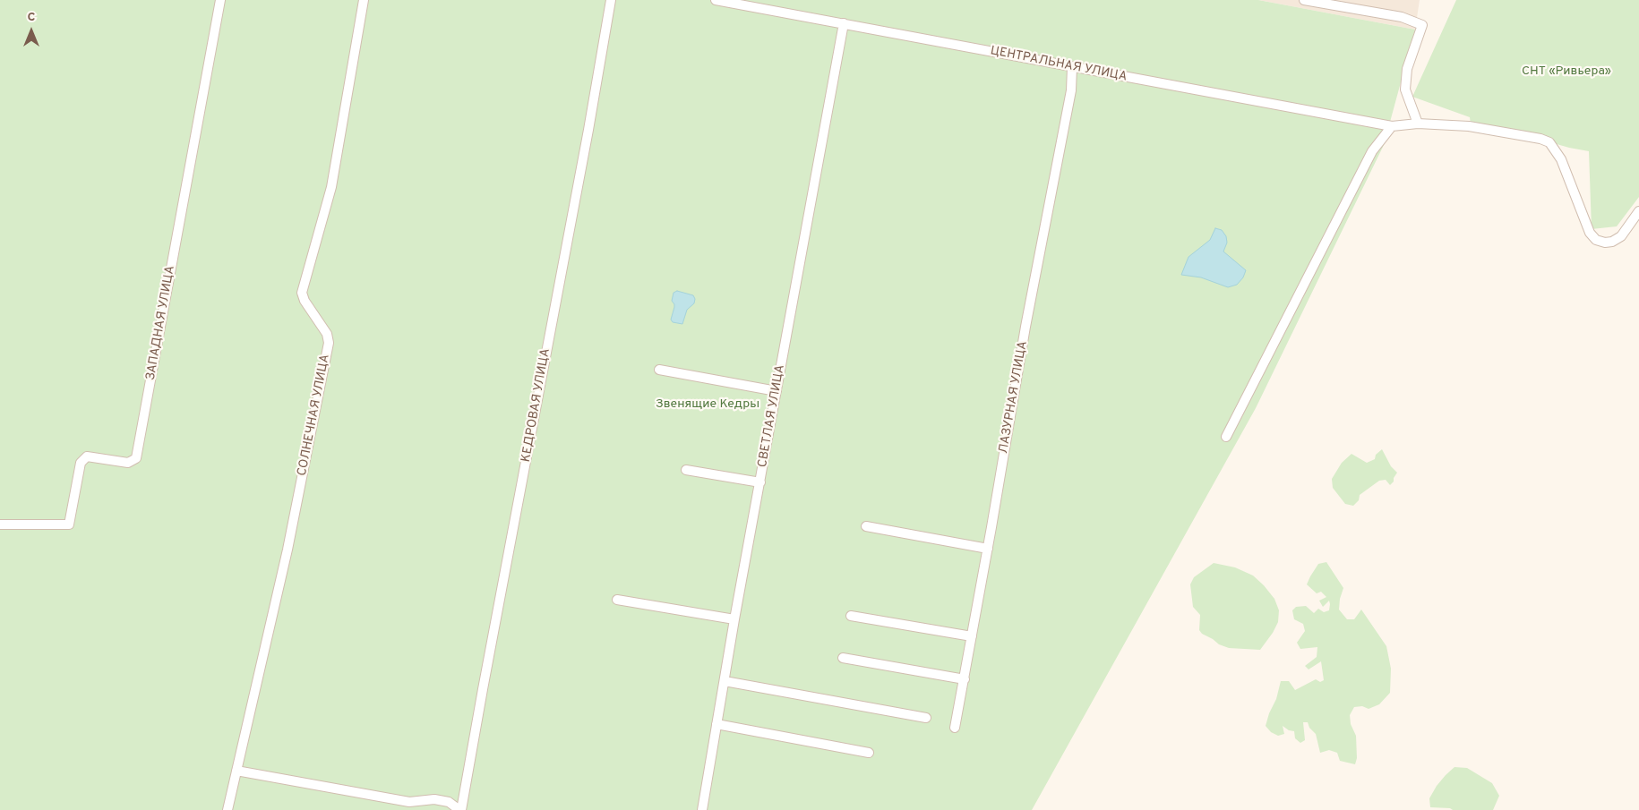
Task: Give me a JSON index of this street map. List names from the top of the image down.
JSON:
{
  "streets": {
    "street": [
      "ЦЕНТРАЛЬНАЯ УЛИЦА",
      "ЗАПАДНАЯ УЛИЦА",
      "ЛАЗУРНАЯ УЛИЦА",
      "КЕДРОВАЯ УЛИЦА",
      "СОЛНЕЧНАЯ УЛИЦА",
      "СВЕТЛАЯ УЛИЦА"
    ]
  },
  "crossings": [
    ["ЦЕНТРАЛЬНАЯ УЛИЦА", "ЛАЗУРНАЯ УЛИЦА"],
    ["ЦЕНТРАЛЬНАЯ УЛИЦА", "СВЕТЛАЯ УЛИЦА"]
  ],
  "parks": ["СНТ «Ривьера»", "Звенящие Кедры"],
  "north": "top"
}
